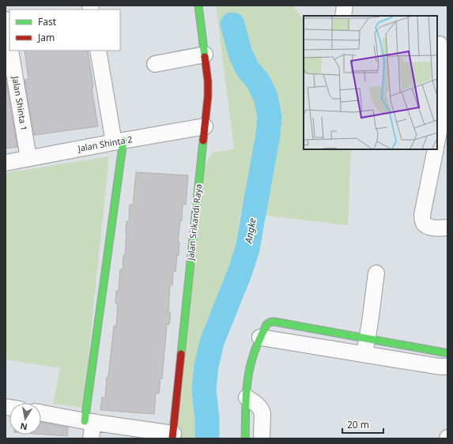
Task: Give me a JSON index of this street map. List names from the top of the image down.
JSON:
{
  "streets": {
    "street": ["Jalan Shinta 1", "Jalan Shinta 2", "Jalan Srikandi Raya"]
  },
  "crossings": [
    ["Jalan Shinta 1", "Jalan Shinta 2"],
    ["Jalan Shinta 2", "Jalan Srikandi Raya"]
  ],
  "water": ["Angke"],
  "legend": ["Fast", "Jam"],
  "scale_bar": "20 m",
  "north": "bottom"
}
